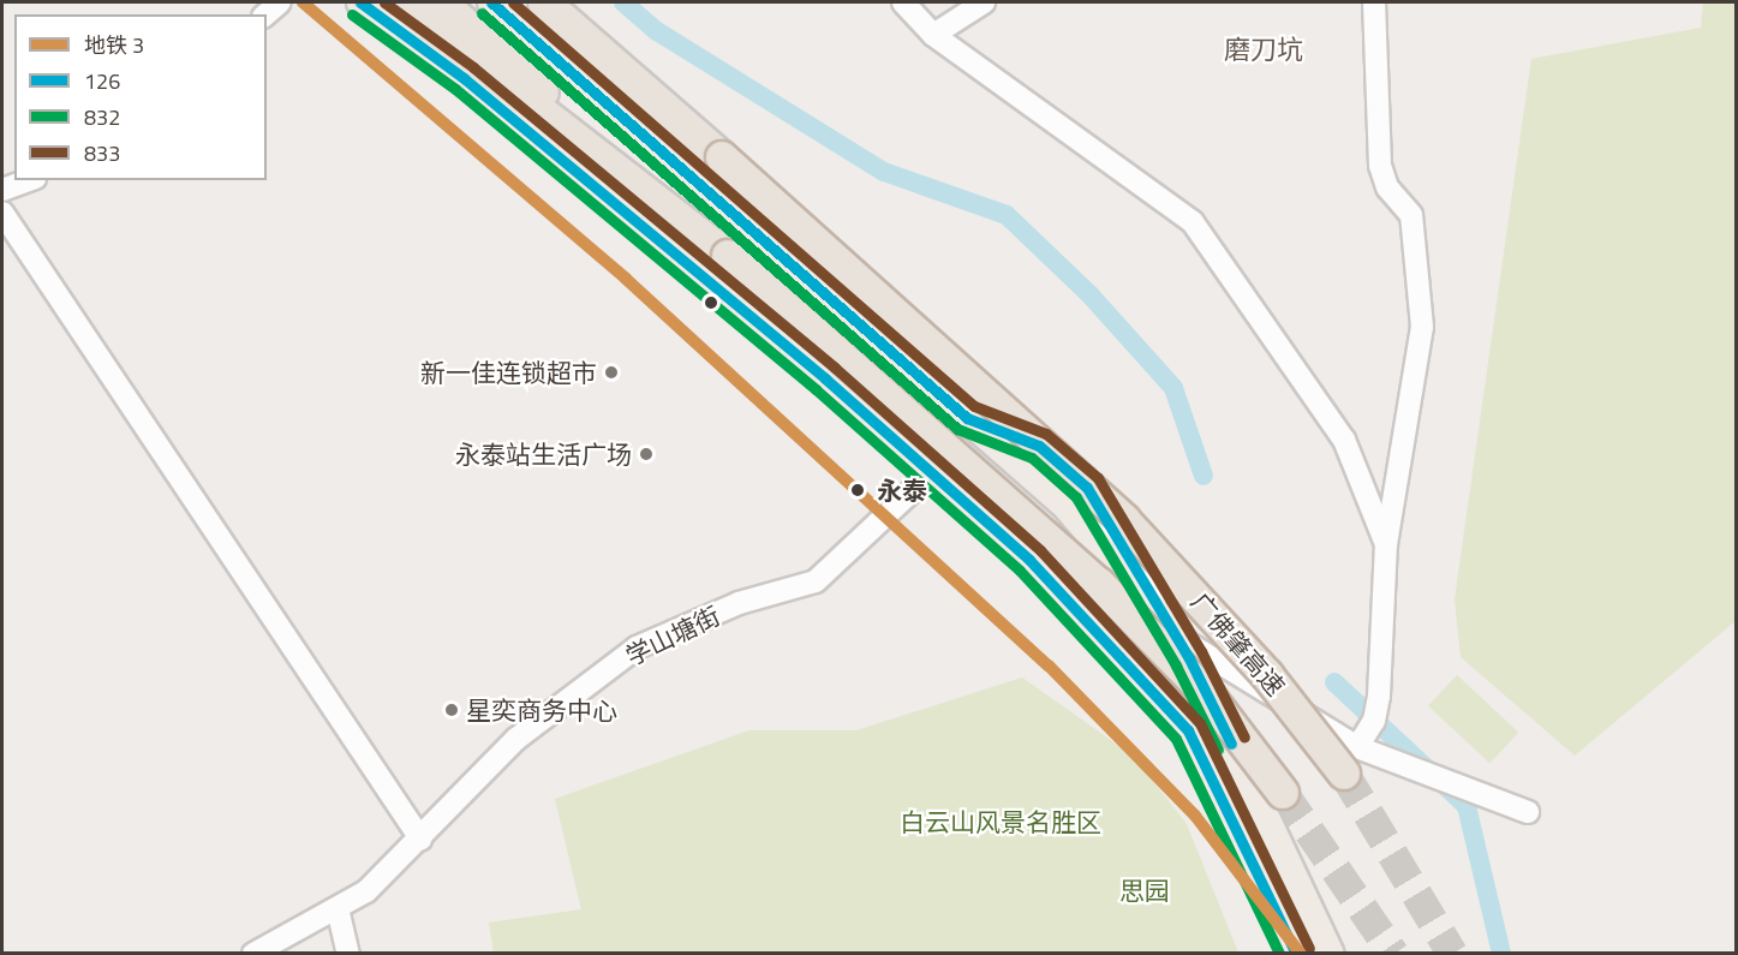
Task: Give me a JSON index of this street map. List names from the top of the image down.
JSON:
{
  "streets": {
    "highway": ["广佛肇高速"],
    "street": ["学山塘街"]
  },
  "districts": ["磨刀坑"],
  "parks": ["白云山风景名胜区", "思园"],
  "places": [
    "新一佳连锁超市",
    "永泰站生活广场",
    "永泰",
    "星奕商务中心"
  ],
  "lines": [
    "metro line 3",
    "transit line 126",
    "transit line 833",
    "transit line 832"
  ],
  "legend": [
    "地铁 3",
    "126",
    "832",
    "833"
  ]
}
